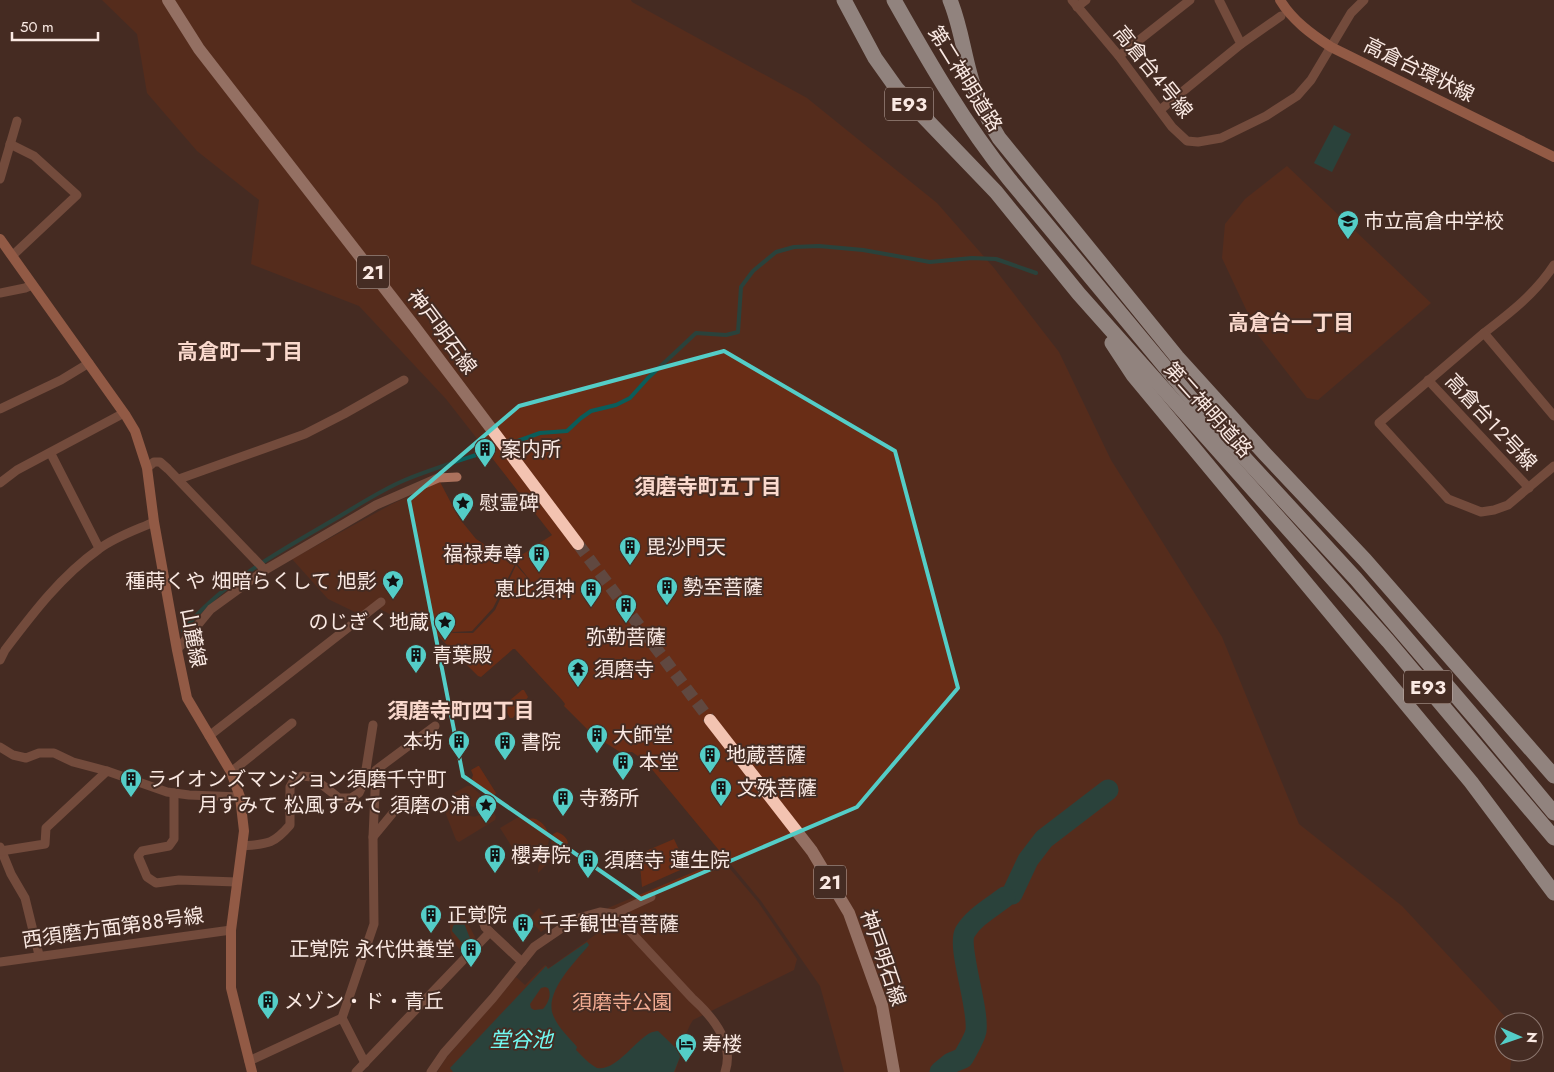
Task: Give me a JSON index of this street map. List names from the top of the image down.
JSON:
{
  "streets": {
    "highway": ["第二神明道路", "E93"],
    "main road": ["21", "神戸明石線"],
    "street": [
      "高倉台環状線",
      "高倉台４号線",
      "高倉台１２号線",
      "山麓線",
      "西須磨方面第８８号線"
    ]
  },
  "crossings": [
    ["高倉台環状線", "高倉台４号線"],
    ["山麓線", "西須磨方面第８８号線"]
  ],
  "districts": [
    "高倉台一丁目",
    "高倉町一丁目",
    "須磨寺町五丁目",
    "須磨寺町四丁目"
  ],
  "water": ["堂谷池"],
  "parks": ["須磨寺公園"],
  "places": {
    "school or university": ["市立高倉中学校"],
    "building": [
      "案内所",
      "毘沙門天",
      "福禄寿尊",
      "勢至菩薩",
      "恵比須神",
      "弥勒菩薩",
      "青葉殿",
      "大師堂",
      "本坊",
      "書院",
      "地蔵菩薩",
      "本堂",
      "ライオンズマンション須磨千守町",
      "文殊菩薩",
      "寺務所",
      "櫻寿院",
      "須磨寺 蓮生院",
      "正覚院",
      "千手観世音菩薩",
      "正覚院 永代供養堂",
      "メゾン・ド・青丘"
    ],
    "place": [
      "慰霊碑",
      "種蒔くや 畑暗らくして 旭影",
      "のじぎく地蔵",
      "月すみて 松風すみて 須磨の浦"
    ],
    "temple": ["須磨寺"],
    "hotel": ["寿楼"]
  },
  "scale_bar": "50 m",
  "north": "right"
}
